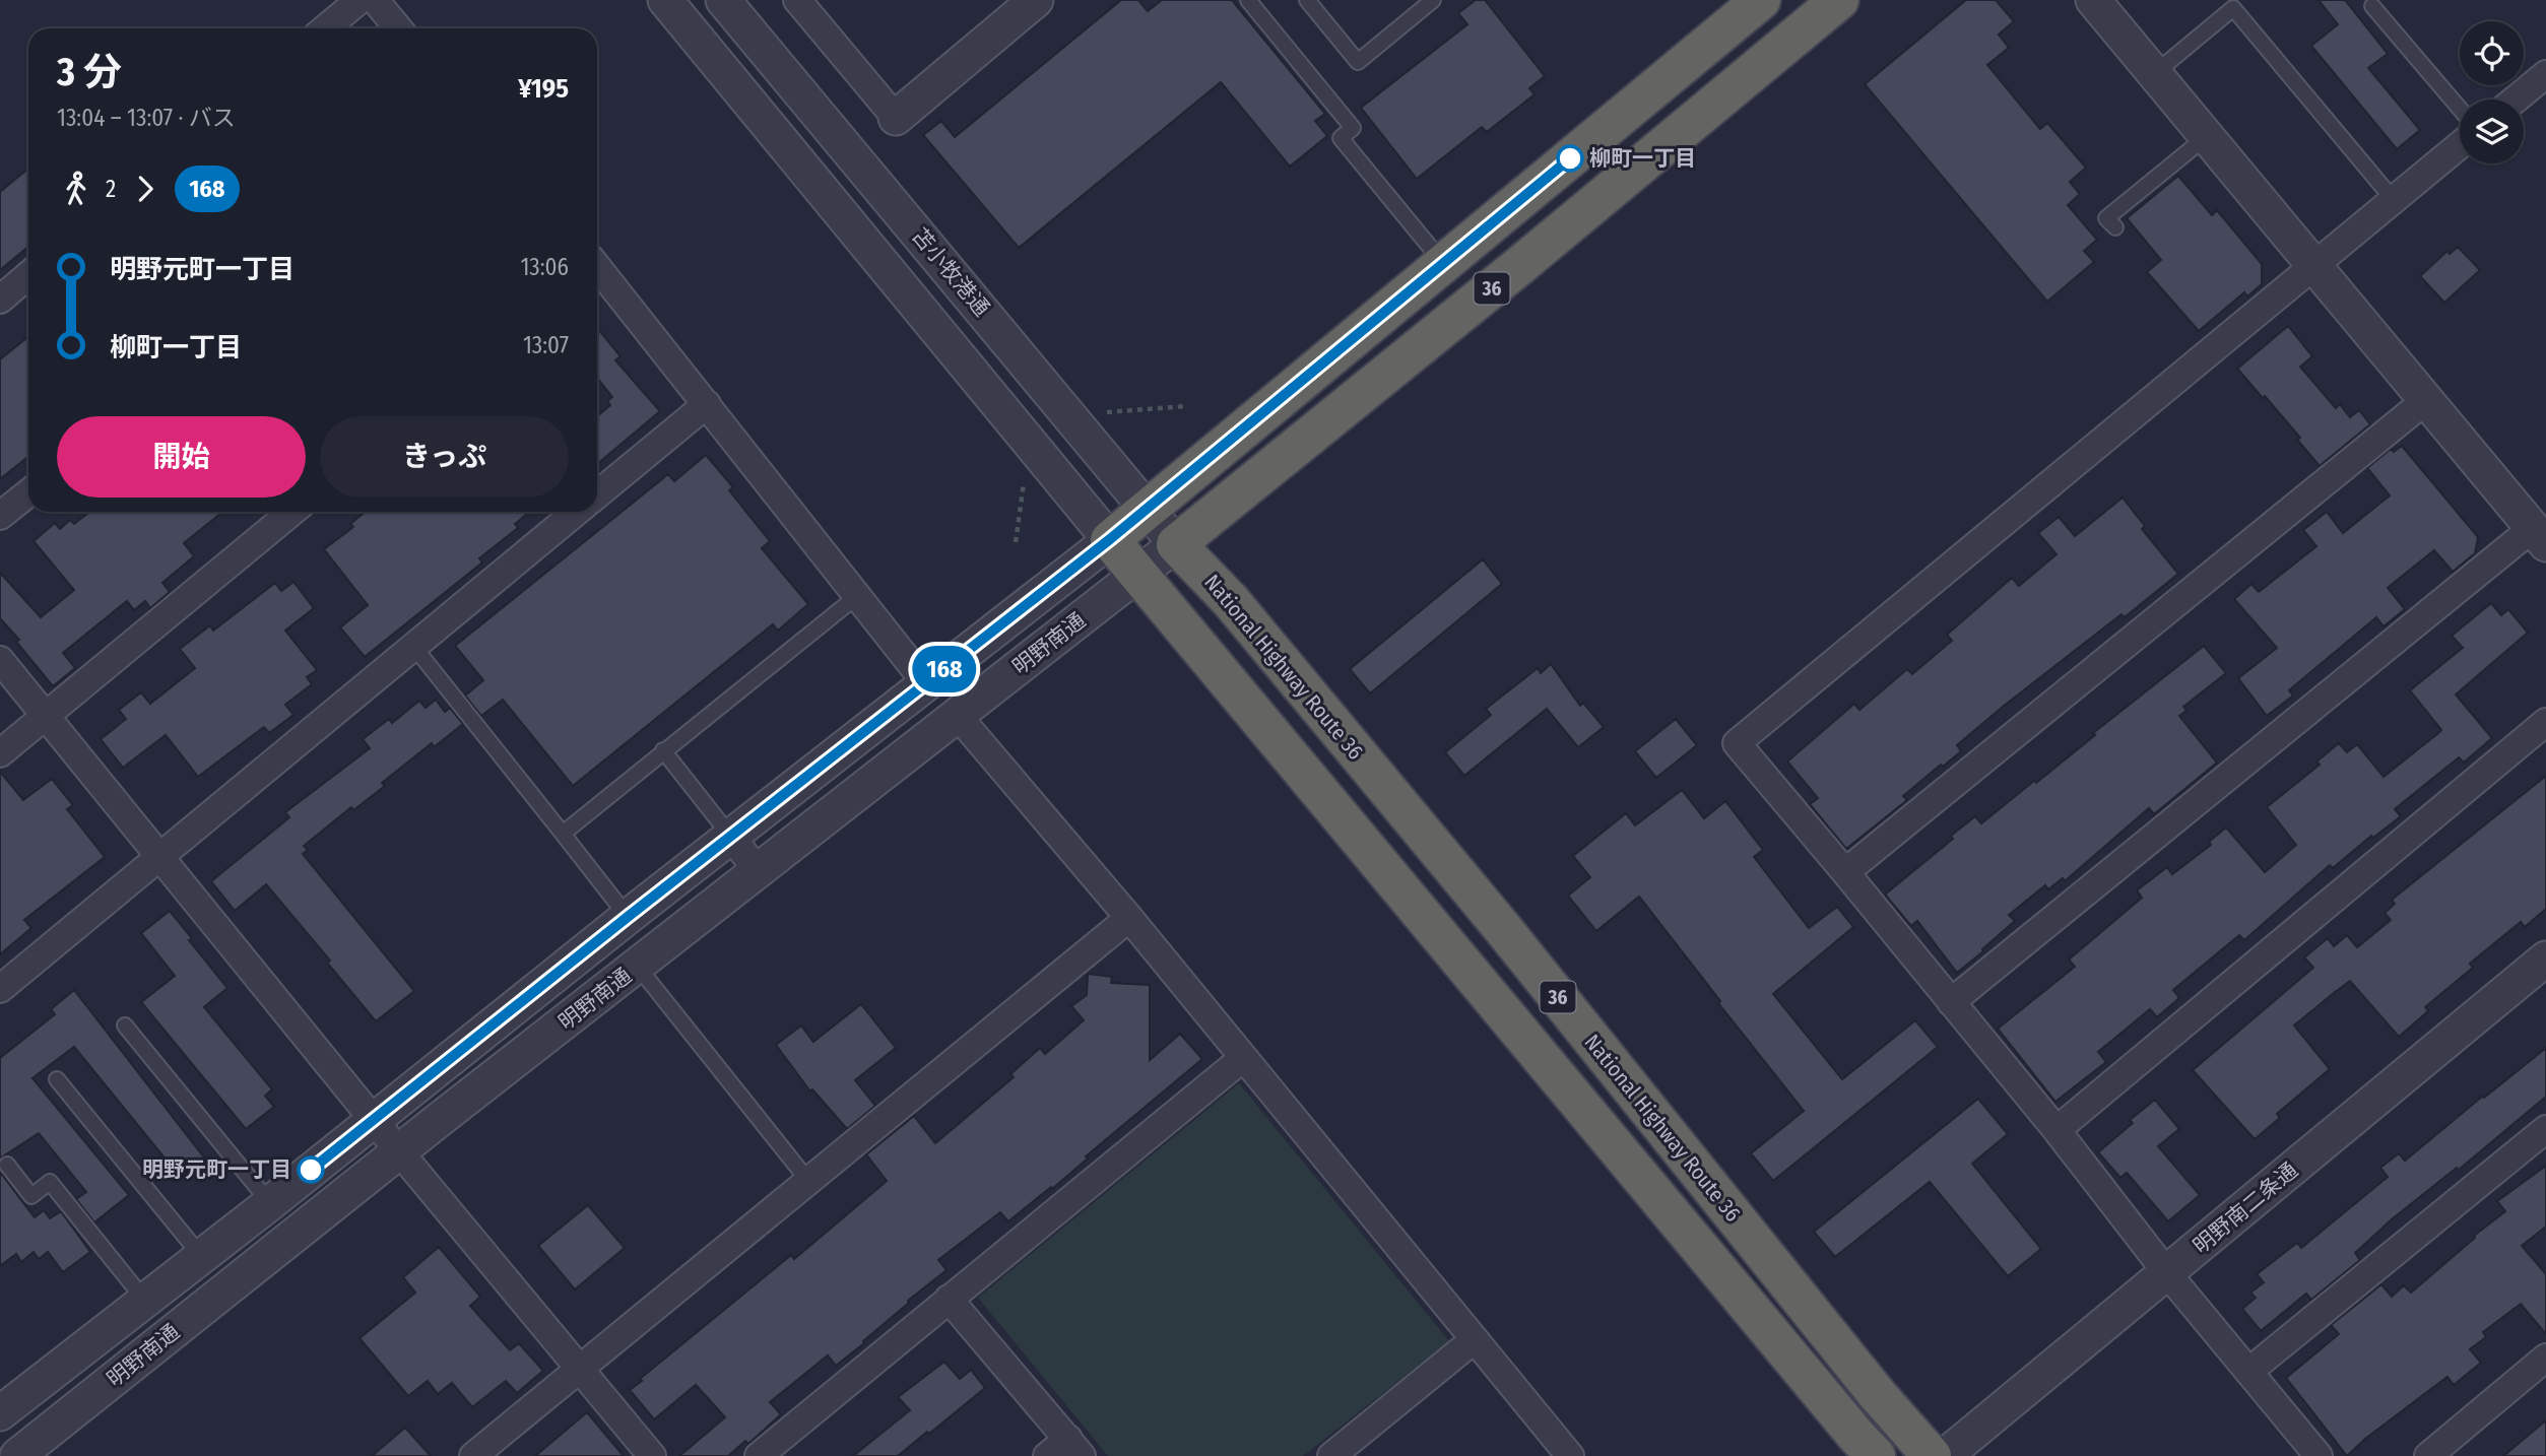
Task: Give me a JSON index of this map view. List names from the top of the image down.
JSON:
{
  "streets": {
    "highway": ["36", "National Highway Route 36"],
    "street": ["苫小牧港通", "明野南通", "明野南二条通"]
  },
  "crossings": [
    ["苫小牧港通", "36"],
    ["苫小牧港通", "明野南通"],
    ["苫小牧港通", "National Highway Route 36"],
    ["36", "明野南通"],
    ["36", "National Highway Route 36"],
    ["明野南通", "National Highway Route 36"]
  ],
  "places": ["柳町一丁目", "明野元町一丁目"],
  "lines": ["bus line 168"],
  "page": {
    "on_map": "168",
    "heading": ["3 分", "13:04 – 13:07 · バス", "¥195"],
    "legs": ["2", "168"],
    "list": [
      {
        "name": "明野元町一丁目",
        "value": "13:06"
      },
      {
        "name": "柳町一丁目",
        "value": "13:07"
      }
    ],
    "buttons": ["開始", "きっぷ"]
  }
}
